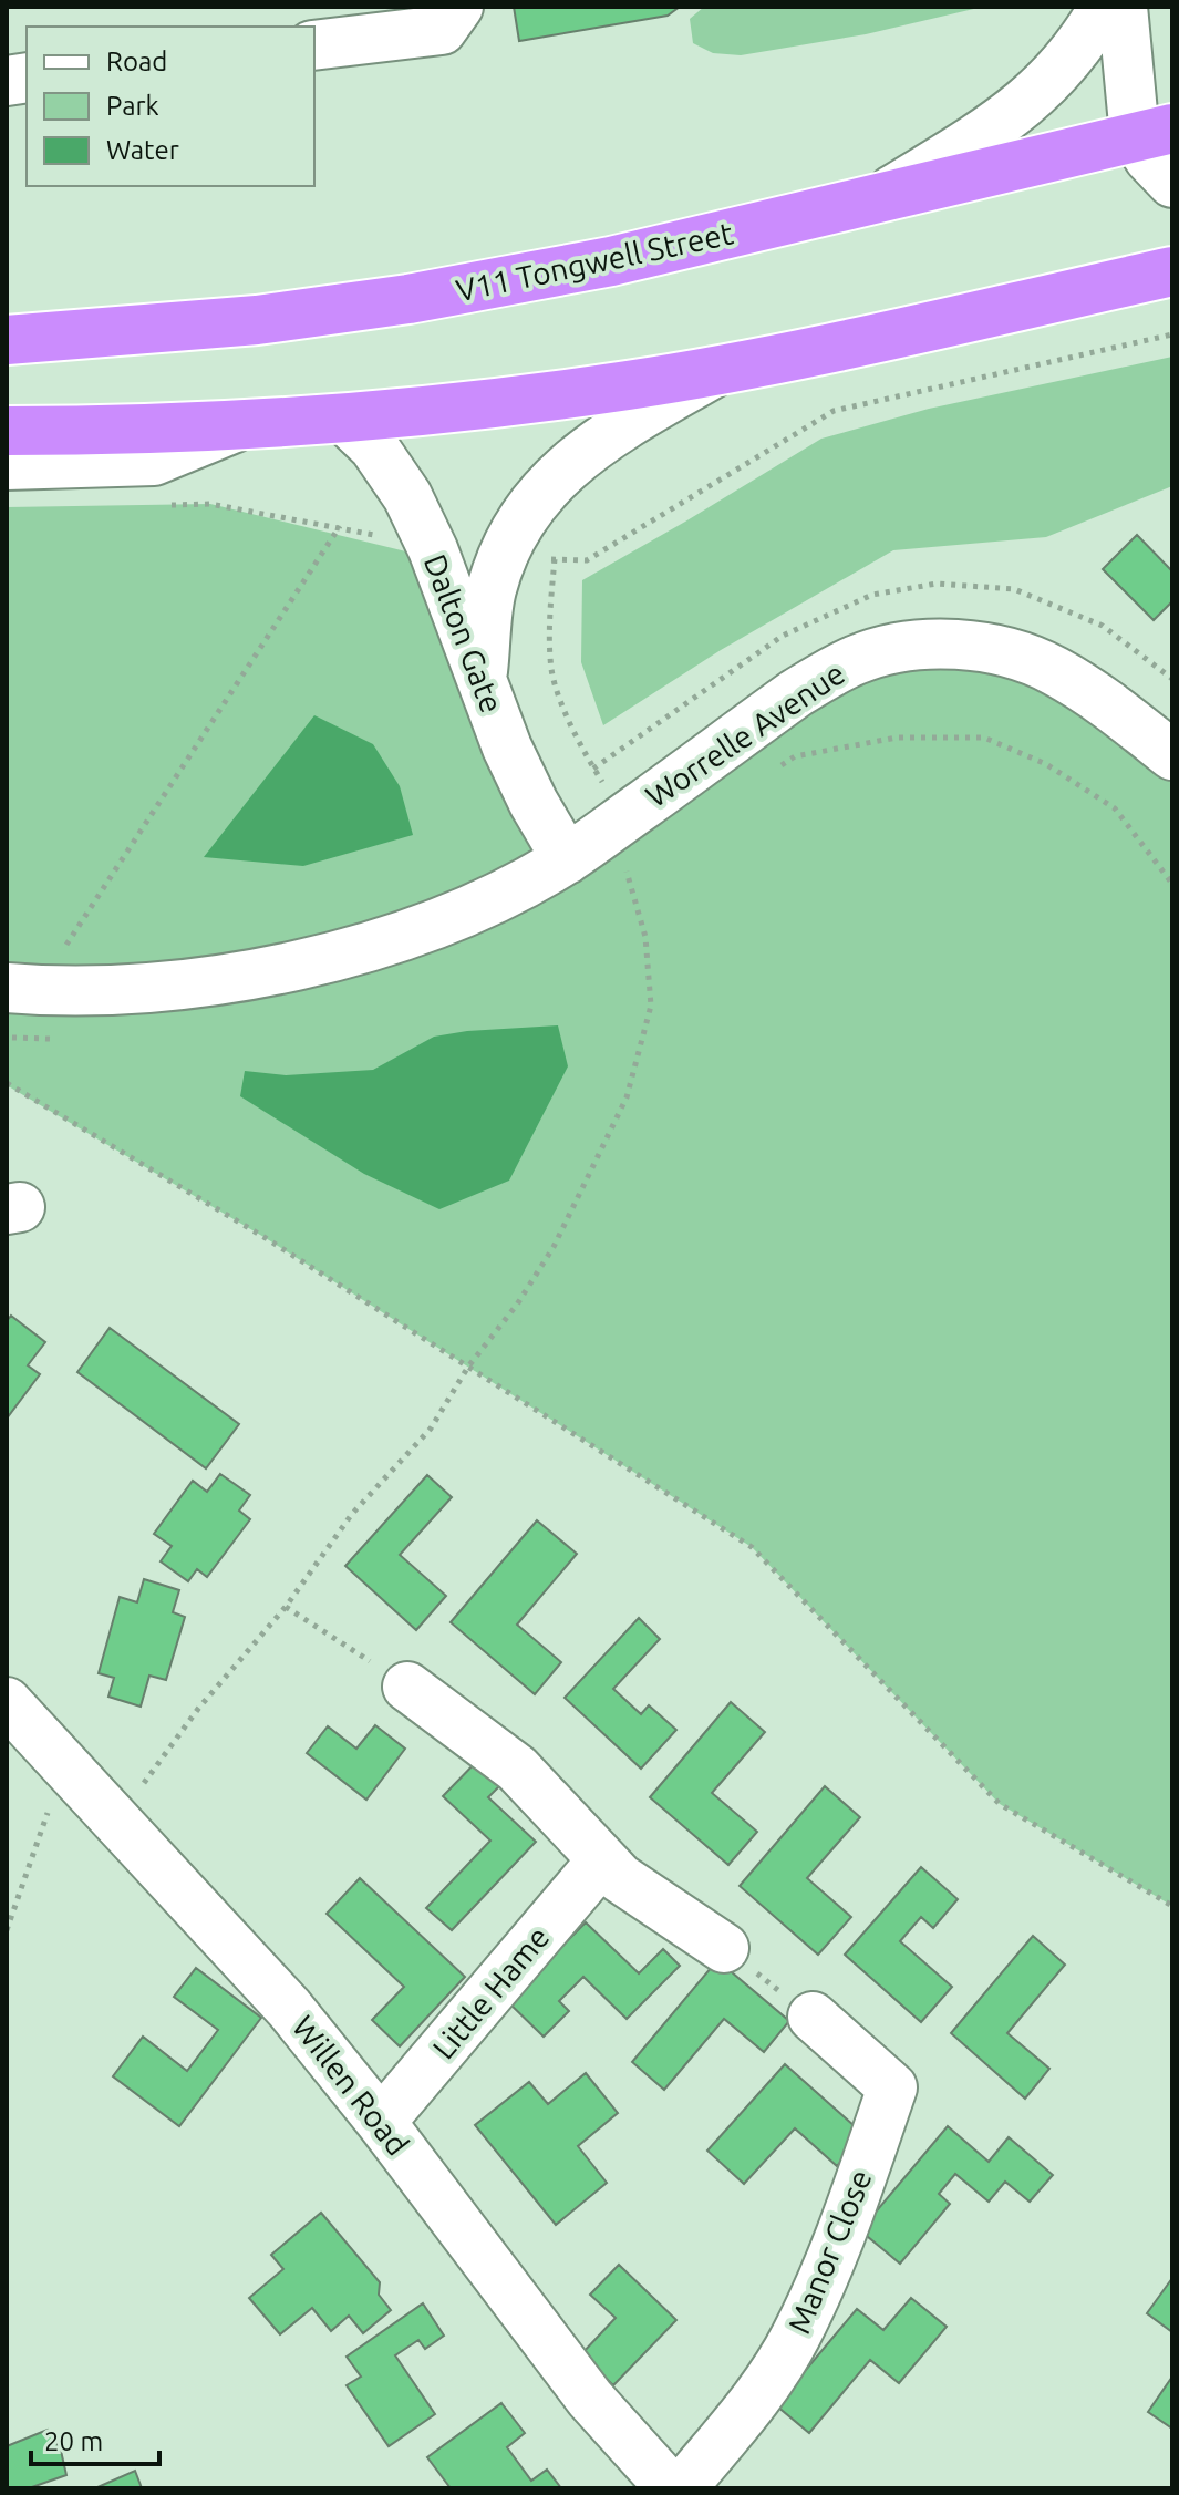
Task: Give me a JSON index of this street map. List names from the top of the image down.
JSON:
{
  "streets": {
    "highway": ["V11 Tongwell Street"],
    "street": [
      "Dalton Gate",
      "Worrelle Avenue",
      "Little Hame",
      "Willen Road",
      "Manor Close"
    ]
  },
  "crossings": [
    ["Dalton Gate", "Worrelle Avenue"],
    ["Little Hame", "Willen Road"]
  ],
  "legend": ["Road", "Park", "Water"],
  "scale_bar": "20 m"
}
